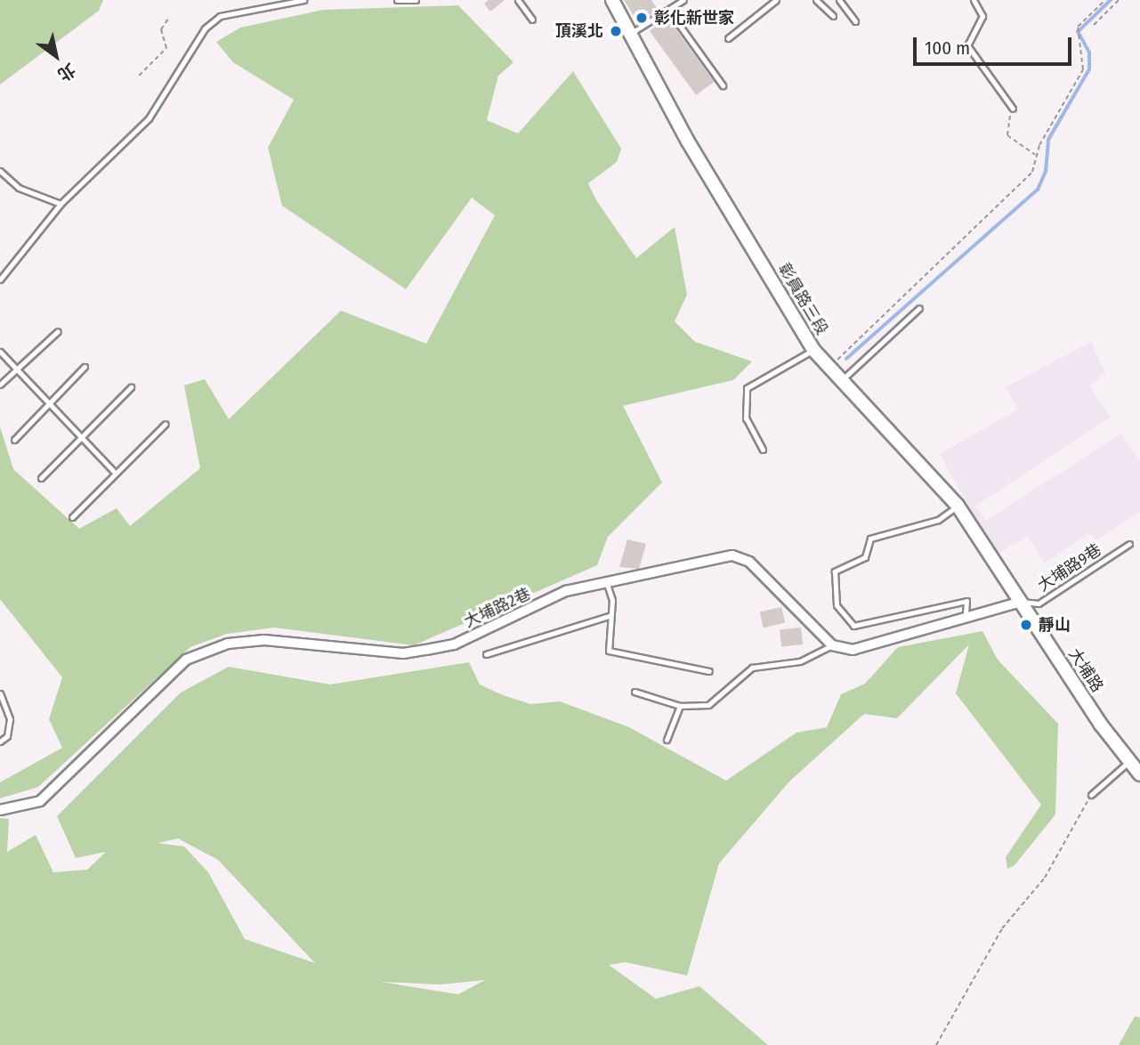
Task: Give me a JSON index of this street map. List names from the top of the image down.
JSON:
{
  "streets": {
    "main road": ["彰員路三段", "大埔路"],
    "street": ["大埔路2巷"],
    "lane": ["大埔路9巷"]
  },
  "crossings": [
    ["彰員路三段", "大埔路"],
    ["大埔路9巷", "大埔路"]
  ],
  "places": ["彰化新世家", "頂溪北", "靜山"],
  "scale_bar": "100 m",
  "north": "bottom right"
}
